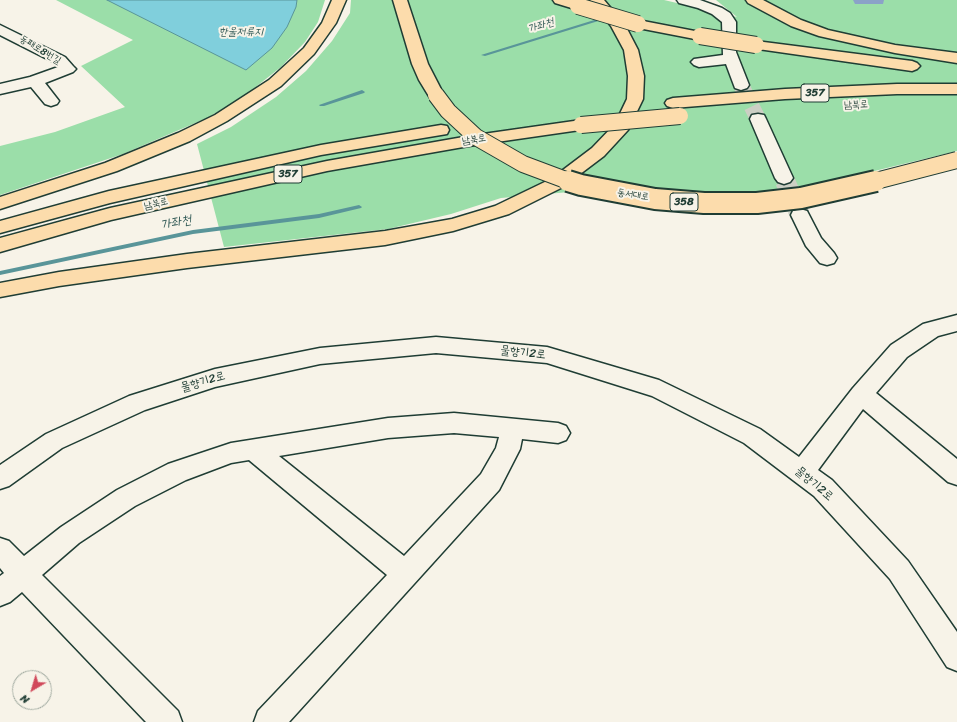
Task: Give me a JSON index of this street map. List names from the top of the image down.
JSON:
{
  "streets": {
    "main road": [
      "357",
      "남북로",
      "동서대로",
      "358"
    ],
    "street": ["동패로8번길", "물향기2로"]
  },
  "water": ["가좌천", "한울저류지"],
  "north": "bottom left"
}
